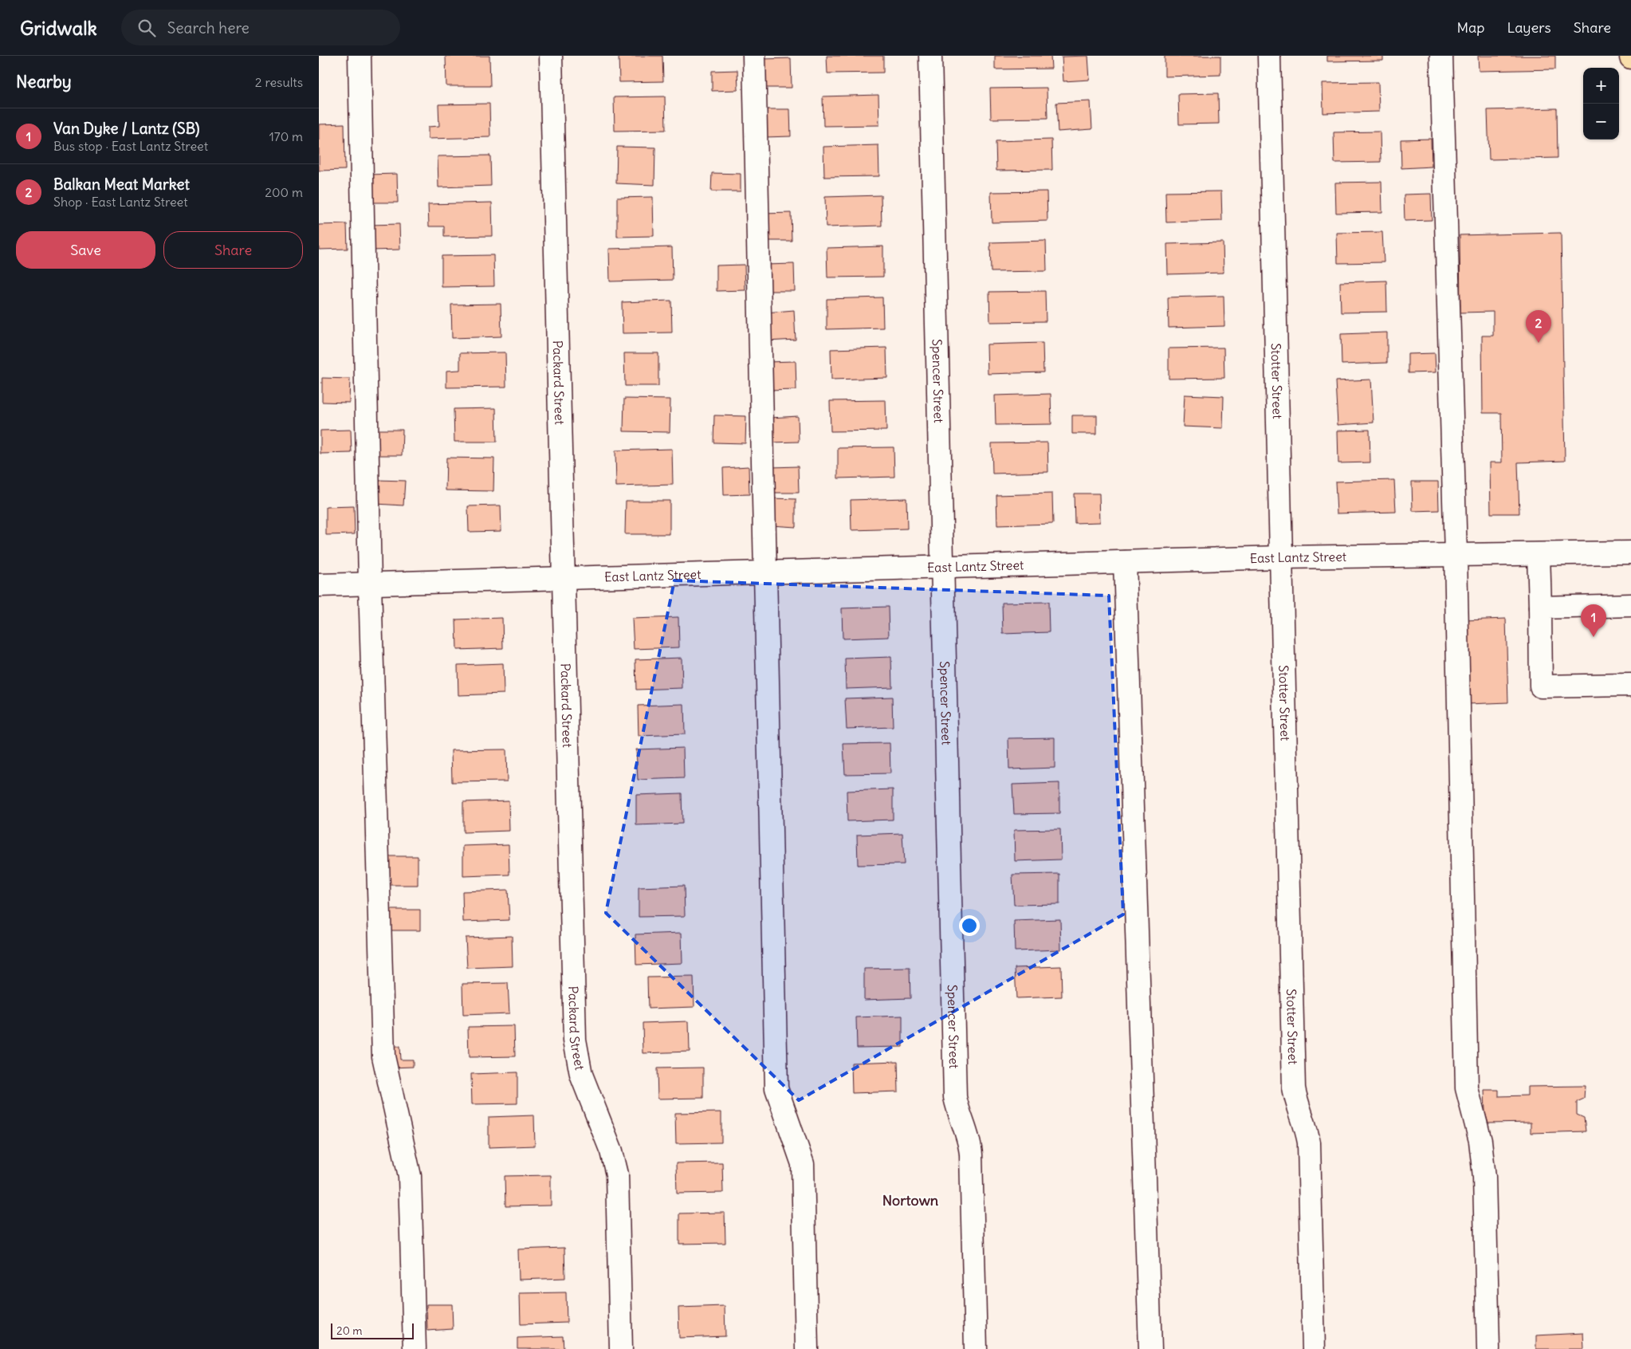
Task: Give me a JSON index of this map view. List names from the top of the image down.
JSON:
{
  "streets": {
    "street": [
      "Spencer Street",
      "Stotter Street",
      "Packard Street",
      "East Lantz Street"
    ]
  },
  "crossings": [
    ["Spencer Street", "East Lantz Street"],
    ["Stotter Street", "East Lantz Street"],
    ["Packard Street", "East Lantz Street"]
  ],
  "districts": ["Nortown"],
  "scale_bar": "20 m",
  "page": {
    "header": "Gridwalk",
    "search": "Search here",
    "nav": ["Map", "Layers", "Share"],
    "heading": ["Nearby", "2 results"],
    "map_buttons": ["+", "−"],
    "list": [
      {
        "mark": "1",
        "name": "Van Dyke / Lantz (SB)",
        "note": "Bus stop · East Lantz Street",
        "value": "170 m"
      },
      {
        "mark": "2",
        "name": "Balkan Meat Market",
        "note": "Shop · East Lantz Street",
        "value": "200 m"
      }
    ],
    "buttons": ["Save", "Share"],
    "pins": ["2", "1"],
    "scale": "20 m"
  }
}
